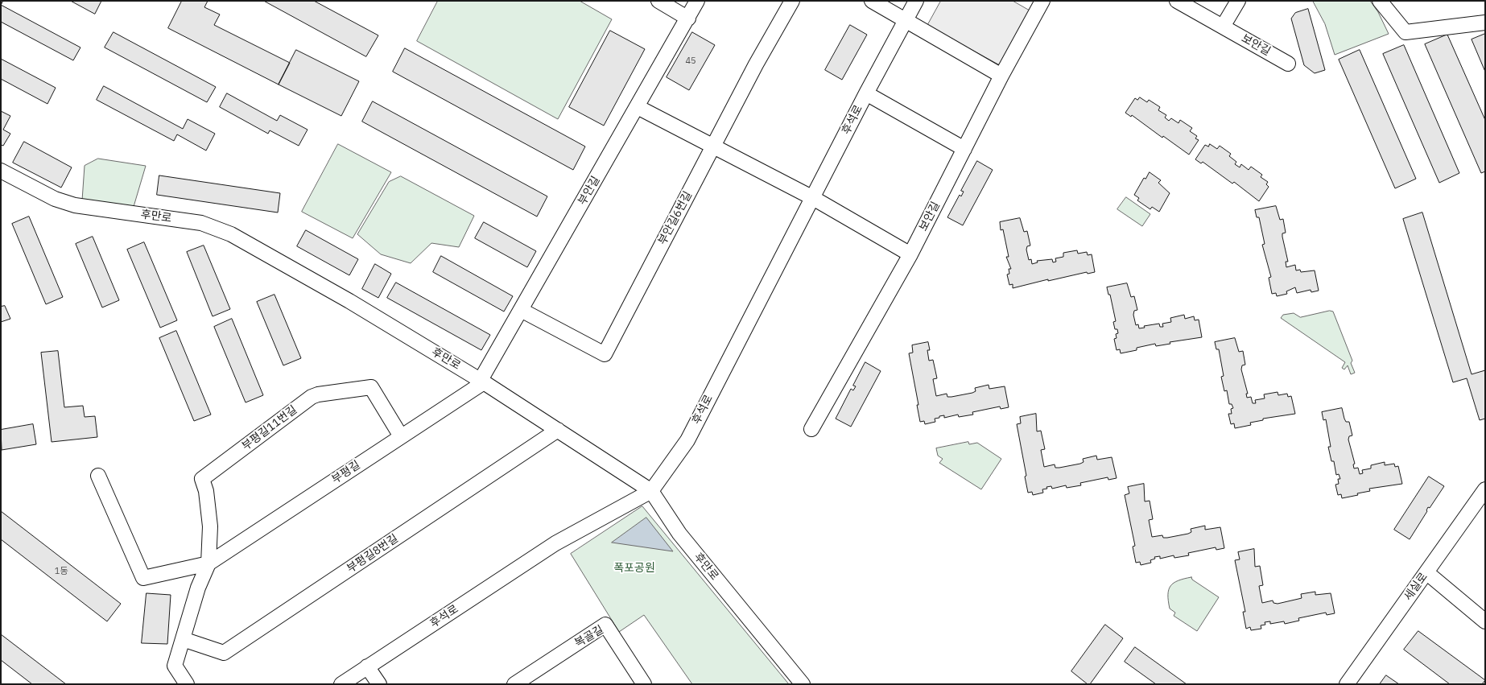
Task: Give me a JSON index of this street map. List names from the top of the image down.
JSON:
{
  "streets": {
    "street": [
      "보안길",
      "후석로",
      "부안길",
      "후만로",
      "부안길6번길",
      "부평길11번길",
      "부평길",
      "부평길8번길",
      "세실로",
      "복골길"
    ]
  },
  "crossings": [
    ["후석로", "후만로"],
    ["부안길", "후만로"],
    ["부안길", "부안길6번길"],
    ["부안길", "부평길"],
    ["후만로", "부평길"],
    ["후만로", "부평길8번길"],
    ["부평길11번길", "부평길"]
  ],
  "parks": ["폭포공원"],
  "house_numbers": ["45", "1동"]
}
